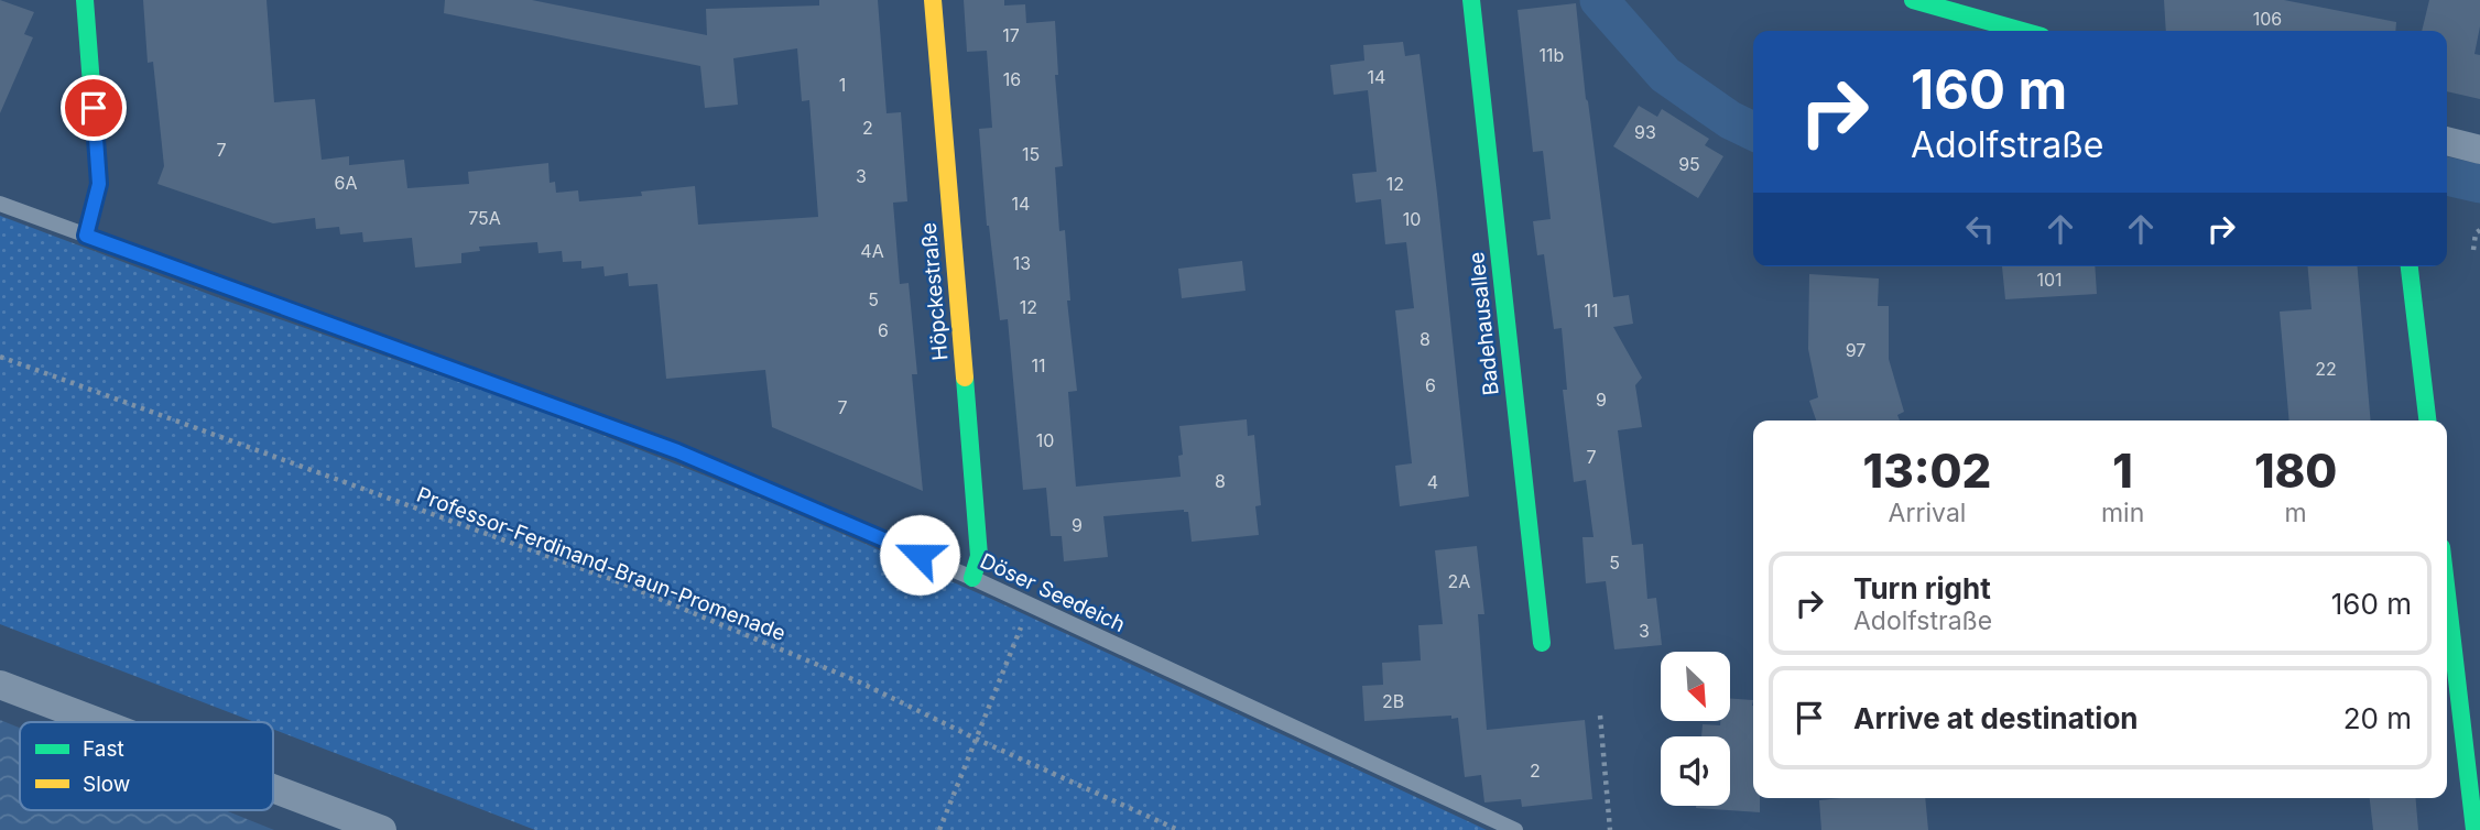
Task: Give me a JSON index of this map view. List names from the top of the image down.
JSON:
{
  "streets": {
    "street": ["Höpckestraße", "Badehausallee"],
    "lane": ["Döser Seedeich"],
    "path": ["Professor-Ferdinand-Braun-Promenade"]
  },
  "crossings": [
    ["Höpckestraße", "Döser Seedeich"]
  ],
  "house_numbers": [
    "106",
    "17",
    "11b",
    "14",
    "16",
    "1",
    "2",
    "93",
    "7",
    "15",
    "95",
    "3",
    "6A",
    "12",
    "14",
    "75A",
    "10",
    "4A",
    "13",
    "101",
    "5",
    "12",
    "11",
    "6",
    "8",
    "97",
    "11",
    "22",
    "6",
    "9",
    "7",
    "10",
    "7",
    "8",
    "4",
    "9",
    "5",
    "2A",
    "3",
    "2B",
    "2"
  ],
  "legend": ["Fast", "Slow"],
  "north": "bottom right",
  "page": {
    "turn": ["160 m", "Adolfstraße"],
    "eta": [
      "13:02",
      "Arrival",
      "1",
      "min",
      "180",
      "m"
    ],
    "list": [
      {
        "name": "Turn right",
        "note": "Adolfstraße",
        "value": "160 m"
      },
      {
        "name": "Arrive at destination",
        "value": "20 m"
      }
    ]
  }
}
